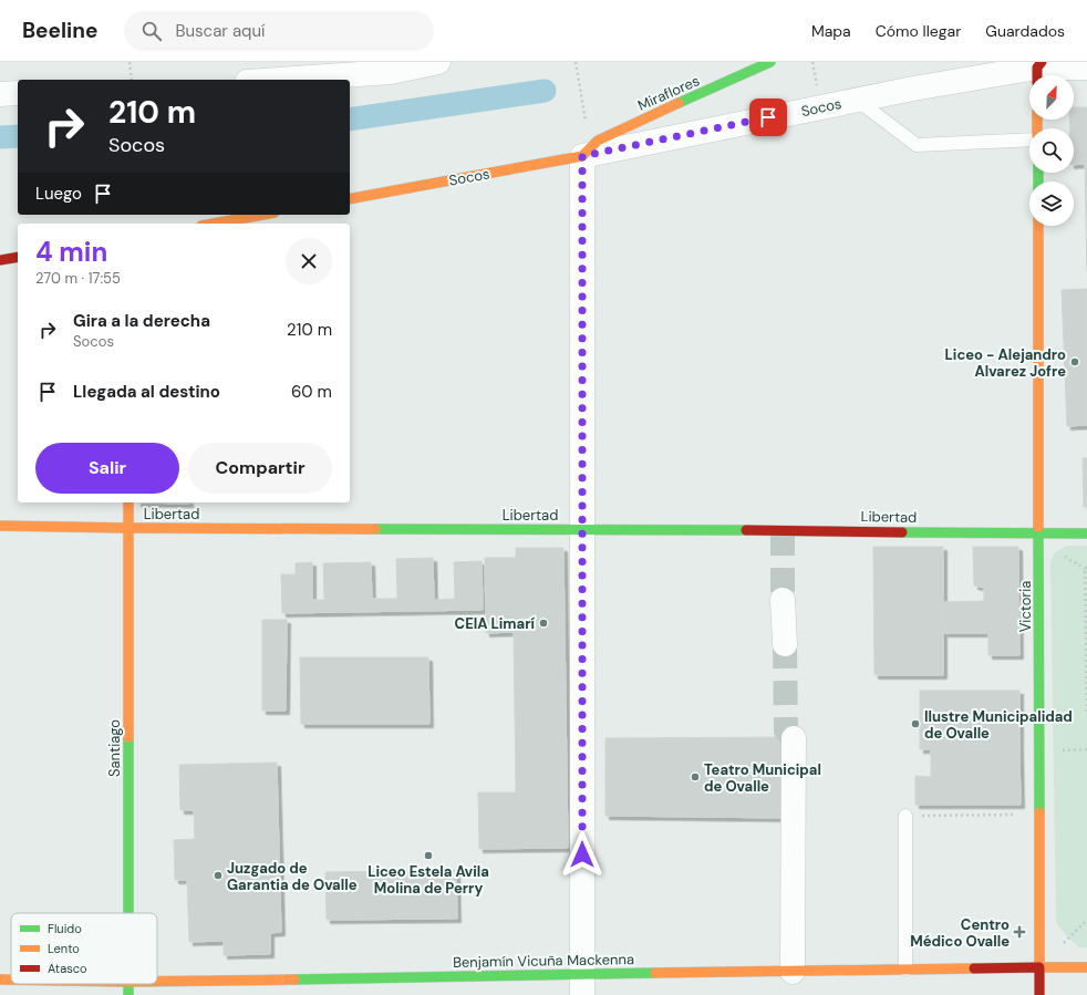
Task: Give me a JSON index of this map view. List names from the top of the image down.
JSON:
{
  "streets": {
    "main road": [
      "Miraflores",
      "Socos",
      "Libertad",
      "Victoria",
      "Santiago",
      "Benjamín Vicuña Mackenna"
    ]
  },
  "crossings": [
    ["Miraflores", "Socos"],
    ["Libertad", "Victoria"],
    ["Libertad", "Santiago"],
    ["Victoria", "Benjamín Vicuña Mackenna"]
  ],
  "places": {
    "other": [
      "Liceo - Alejandro Alvarez Jofre",
      "CEIA Limarí",
      "Ilustre Municipalidad de Ovalle",
      "Teatro Municipal de Ovalle",
      "Liceo Estela Avila Molina de Perry",
      "Juzgado de Garantia de Ovalle"
    ],
    "health": ["Centro Médico Ovalle"]
  },
  "legend": ["Fluido", "Lento", "Atasco"],
  "north": "top right",
  "page": {
    "header": "Beeline",
    "search": "Buscar aquí",
    "nav": ["Mapa", "Cómo llegar", "Guardados"],
    "turn": ["210 m", "Socos"],
    "then": "Luego",
    "heading": ["4 min", "270 m · 17:55"],
    "list": [
      {
        "name": "Gira a la derecha",
        "note": "Socos",
        "value": "210 m"
      },
      {
        "name": "Llegada al destino",
        "value": "60 m"
      }
    ],
    "buttons": ["Salir", "Compartir"]
  }
}
